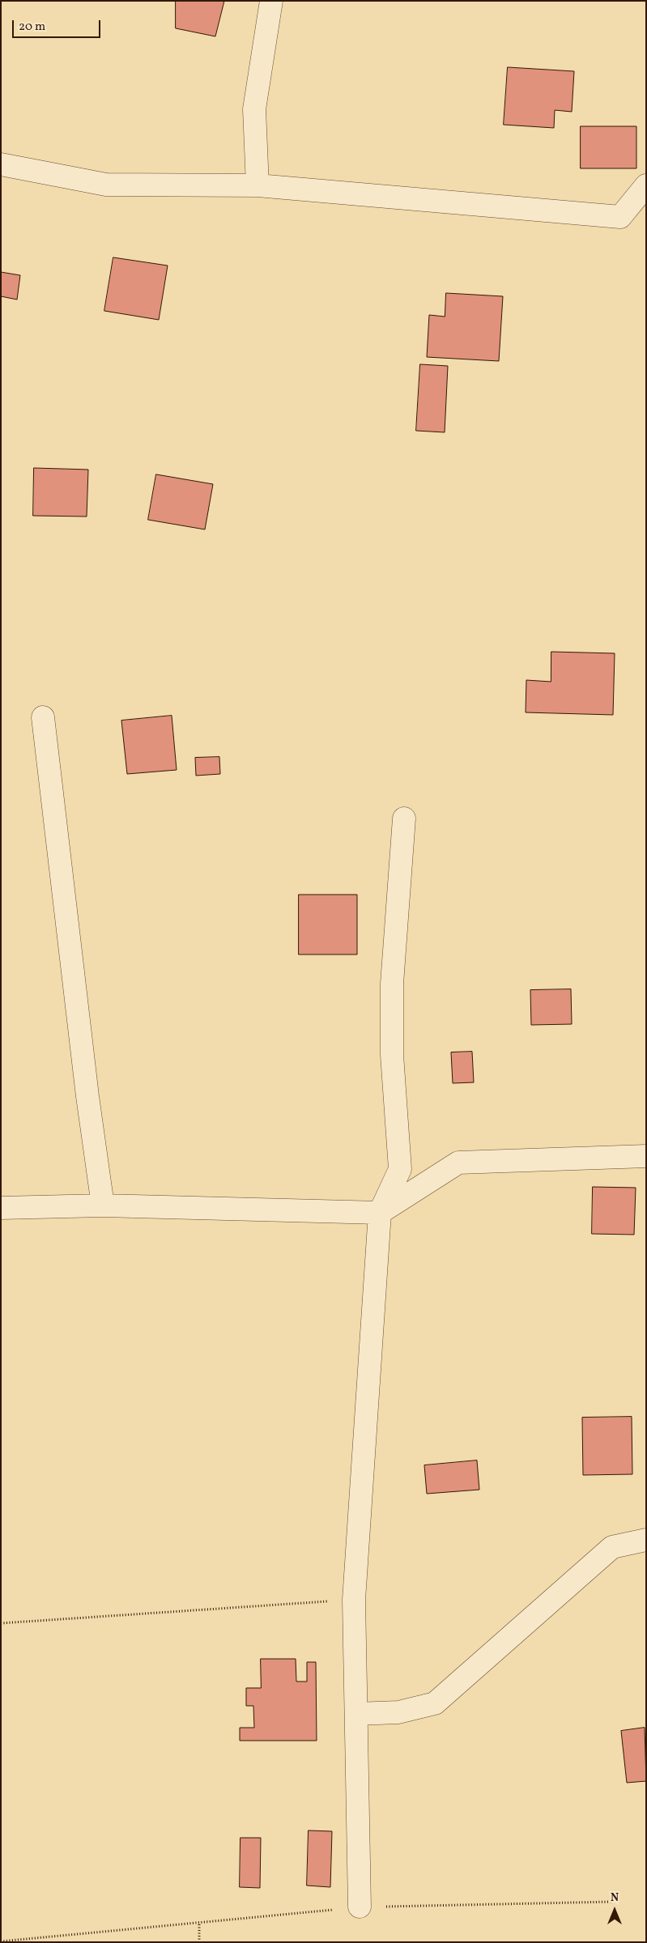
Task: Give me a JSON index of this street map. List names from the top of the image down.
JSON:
{
  "scale_bar": "20 m",
  "north": "top"
}
